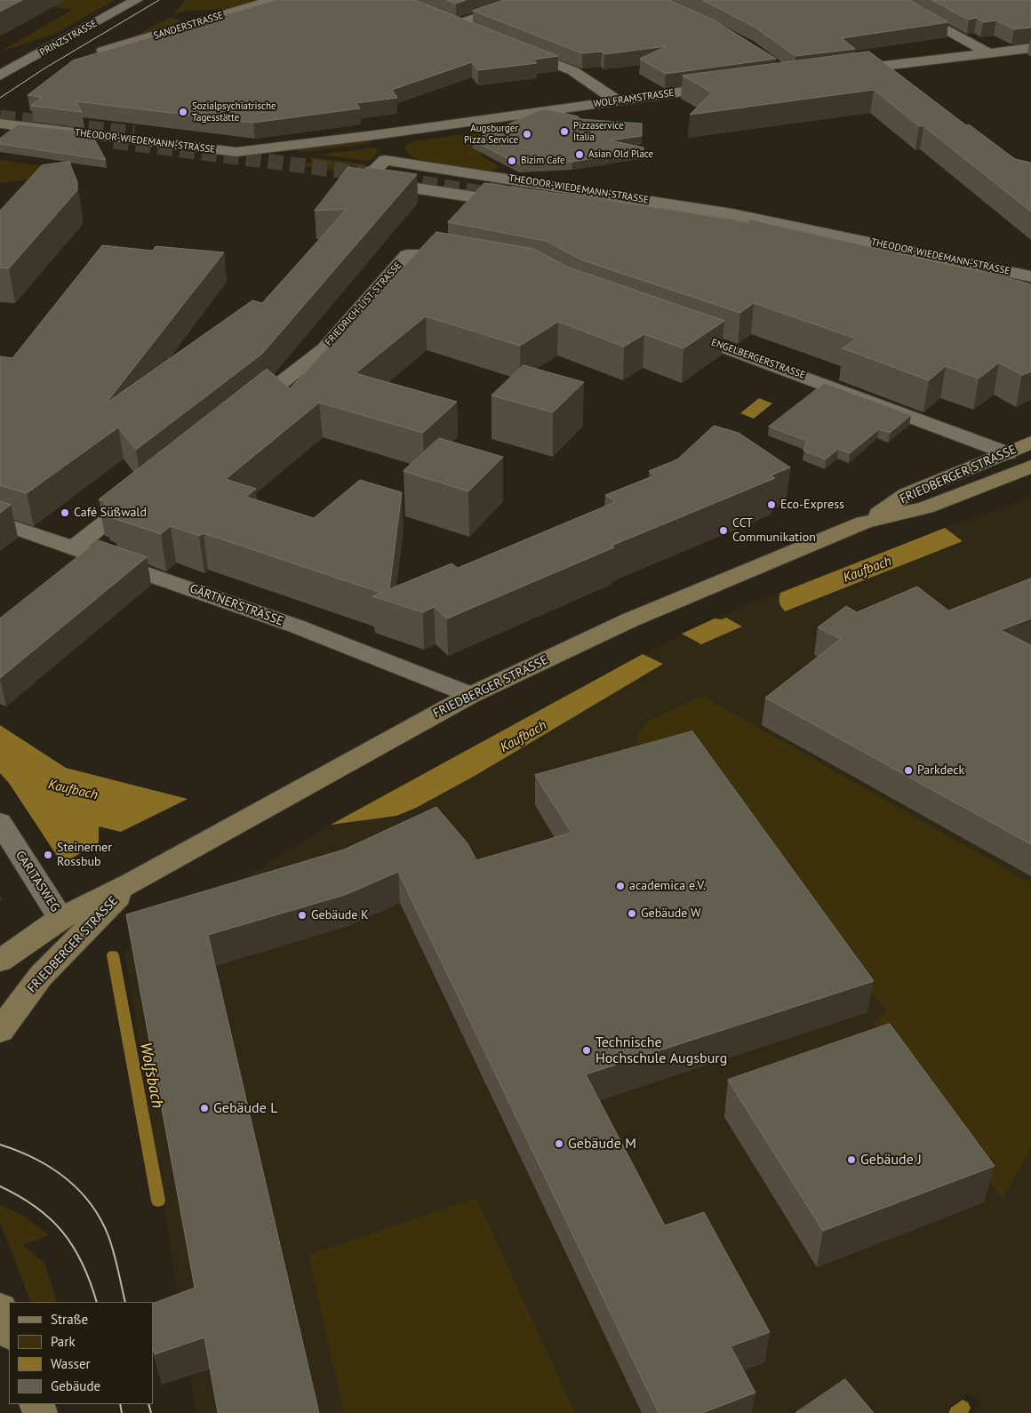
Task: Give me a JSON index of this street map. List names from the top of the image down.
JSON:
{
  "streets": {
    "main road": ["FRIEDBERGER STRASSE"],
    "street": [
      "SANDERSTRASSE",
      "PRINZSTRASSE",
      "WOLFRAMSTRASSE",
      "THEODOR-WIEDEMANN-STRASSE",
      "FRIEDRICH-LIST-STRASSE",
      "ENGELBERGERSTRASSE",
      "GÄRTNERSTRASSE",
      "CARITASWEG"
    ]
  },
  "crossings": [
    ["WOLFRAMSTRASSE", "THEODOR-WIEDEMANN-STRASSE"],
    ["ENGELBERGERSTRASSE", "FRIEDBERGER STRASSE"],
    ["FRIEDBERGER STRASSE", "GÄRTNERSTRASSE"],
    ["FRIEDBERGER STRASSE", "CARITASWEG"]
  ],
  "water": ["Kaufbach", "Wolfsbach"],
  "places": [
    "Sozialpsychiatrische Tagesstätte",
    "Pizzaservice Italia",
    "Augsburger Pizza Service",
    "Asian Old Place",
    "Bizim Cafe",
    "Eco-Express",
    "Café Süßwald",
    "CCT Communikation",
    "Parkdeck",
    "Steinerner Rossbub",
    "academica e.V.",
    "Gebäude W",
    "Gebäude K",
    "Technische Hochschule Augsburg",
    "Gebäude L",
    "Gebäude M",
    "Gebäude J"
  ],
  "legend": [
    "Straße",
    "Park",
    "Wasser",
    "Gebäude"
  ]
}
